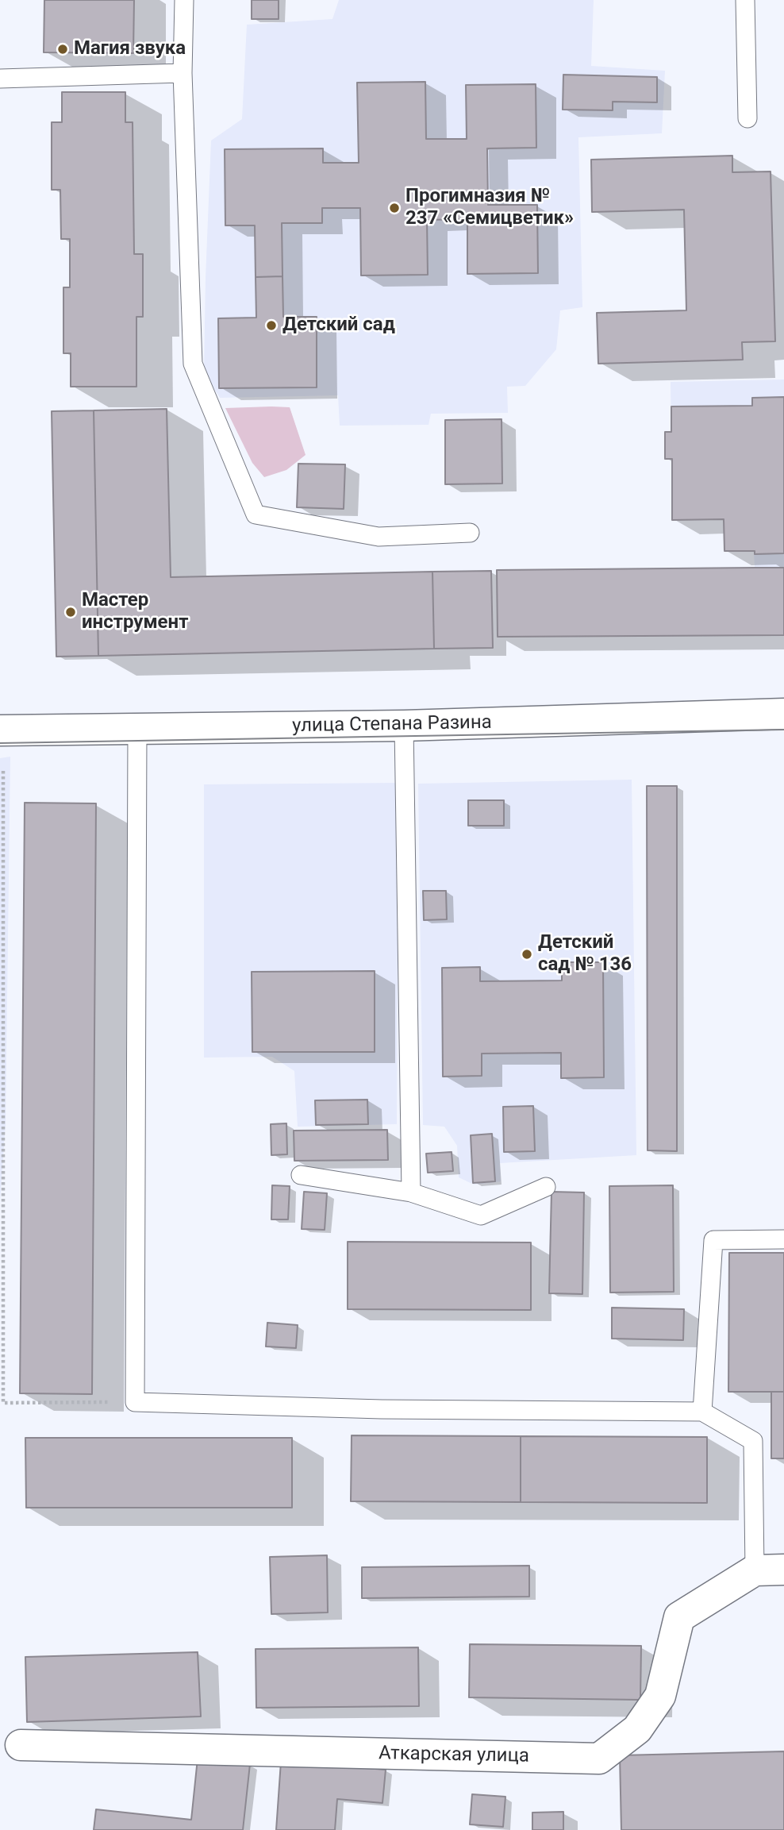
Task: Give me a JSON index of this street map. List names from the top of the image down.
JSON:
{
  "streets": {
    "street": ["улица Степана Разина", "Аткарская улица"]
  },
  "places": [
    "Магия звука",
    "Прогимназия № 237 «Семицветик»",
    "Детский сад",
    "Мастер инструмент",
    "Детский сад № 136"
  ]
}
